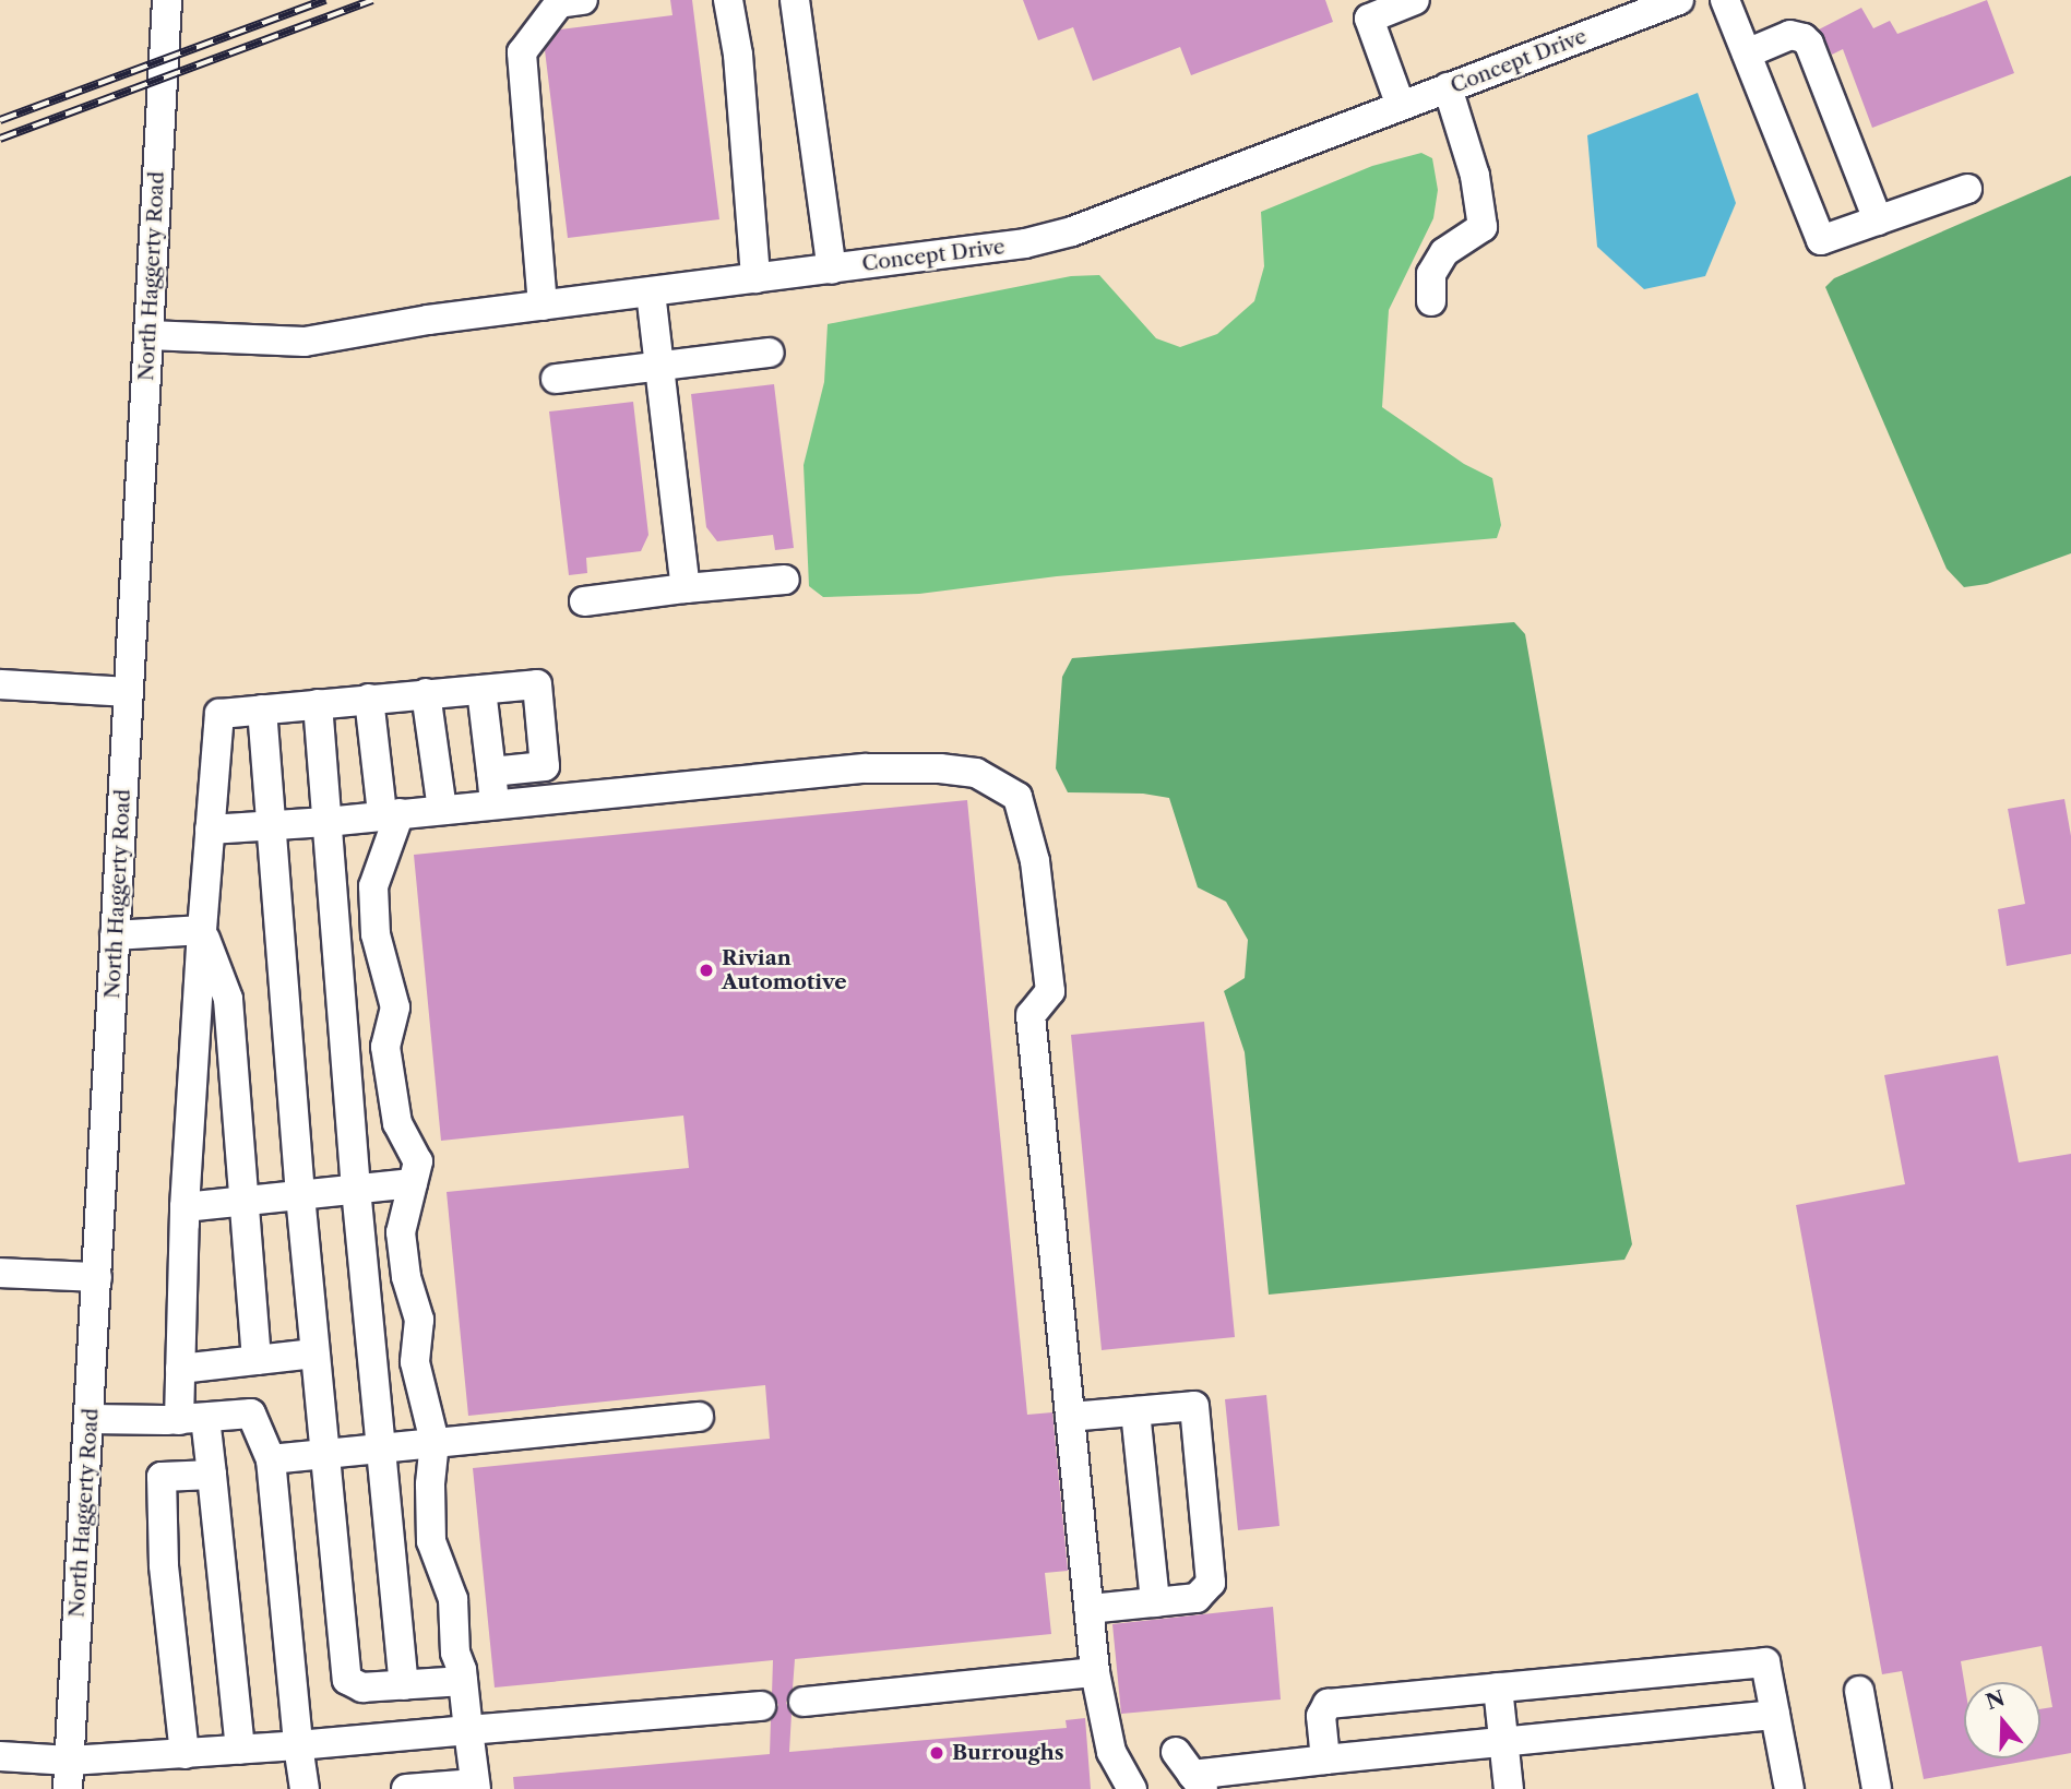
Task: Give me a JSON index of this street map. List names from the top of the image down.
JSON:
{
  "streets": {
    "street": ["Concept Drive", "North Haggerty Road"]
  },
  "crossings": [
    ["Concept Drive", "North Haggerty Road"]
  ],
  "places": ["Rivian Automotive", "Burroughs"],
  "north": "top"
}
